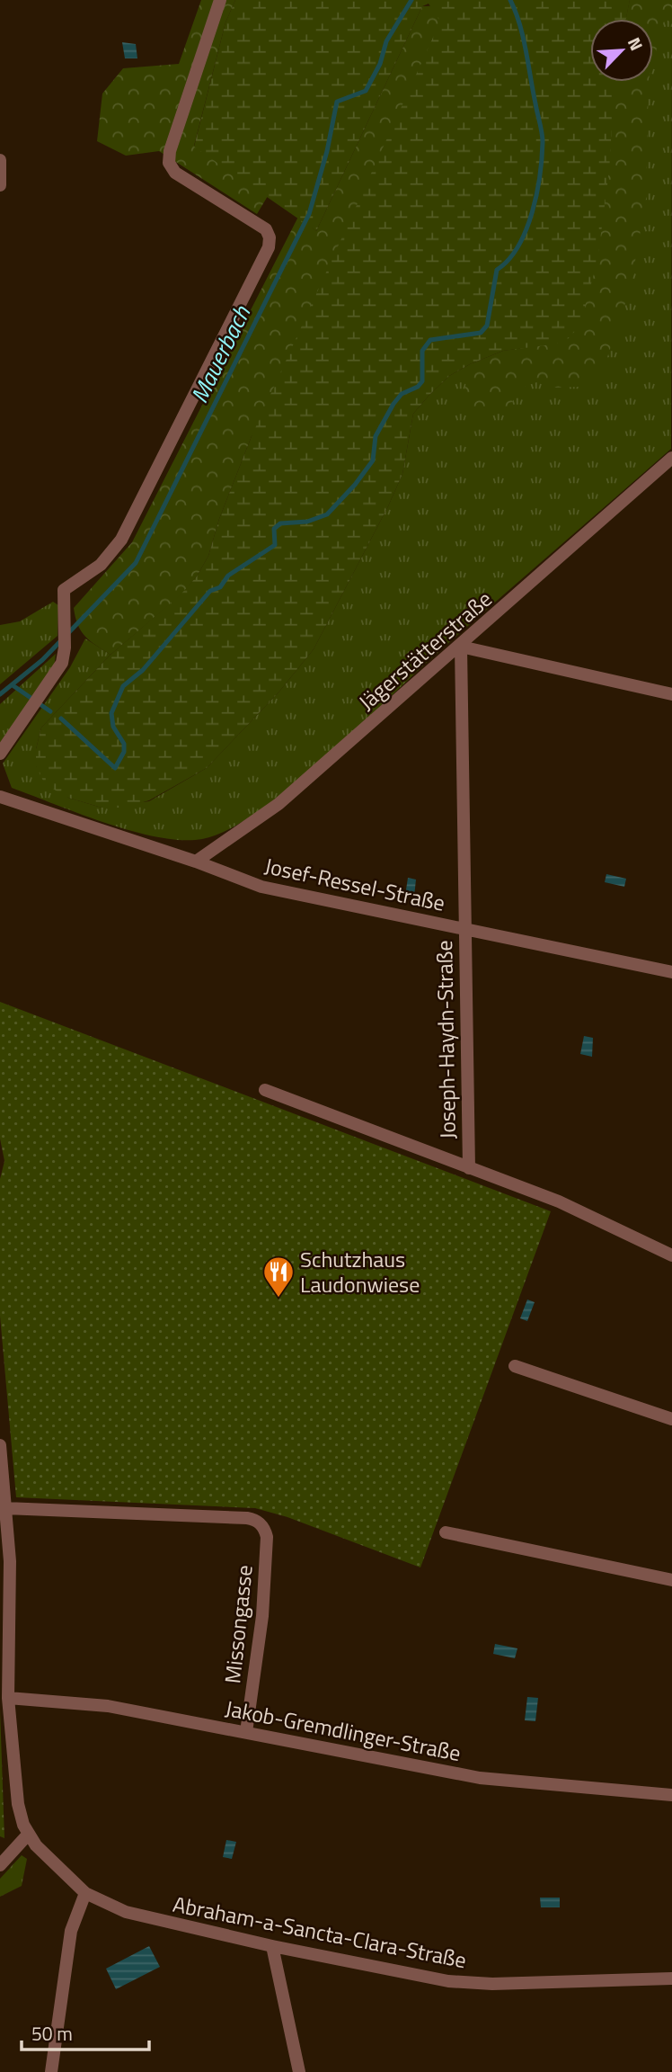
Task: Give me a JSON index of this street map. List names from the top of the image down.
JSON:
{
  "streets": {
    "street": [
      "Jägerstätterstraße",
      "Josef-Ressel-Straße",
      "Joseph-Haydn-Straße",
      "Missongasse",
      "Jakob-Gremdlinger-Straße",
      "Abraham-a-Sancta-Clara-Straße"
    ]
  },
  "crossings": [
    ["Jägerstätterstraße", "Josef-Ressel-Straße"],
    ["Jägerstätterstraße", "Joseph-Haydn-Straße"],
    ["Josef-Ressel-Straße", "Joseph-Haydn-Straße"],
    ["Missongasse", "Jakob-Gremdlinger-Straße"],
    ["Missongasse", "Abraham-a-Sancta-Clara-Straße"],
    ["Jakob-Gremdlinger-Straße", "Abraham-a-Sancta-Clara-Straße"]
  ],
  "water": ["Mauerbach"],
  "places": {
    "restaurant": ["Schutzhaus Laudonwiese"]
  },
  "scale_bar": "50 m",
  "north": "top right"
}
